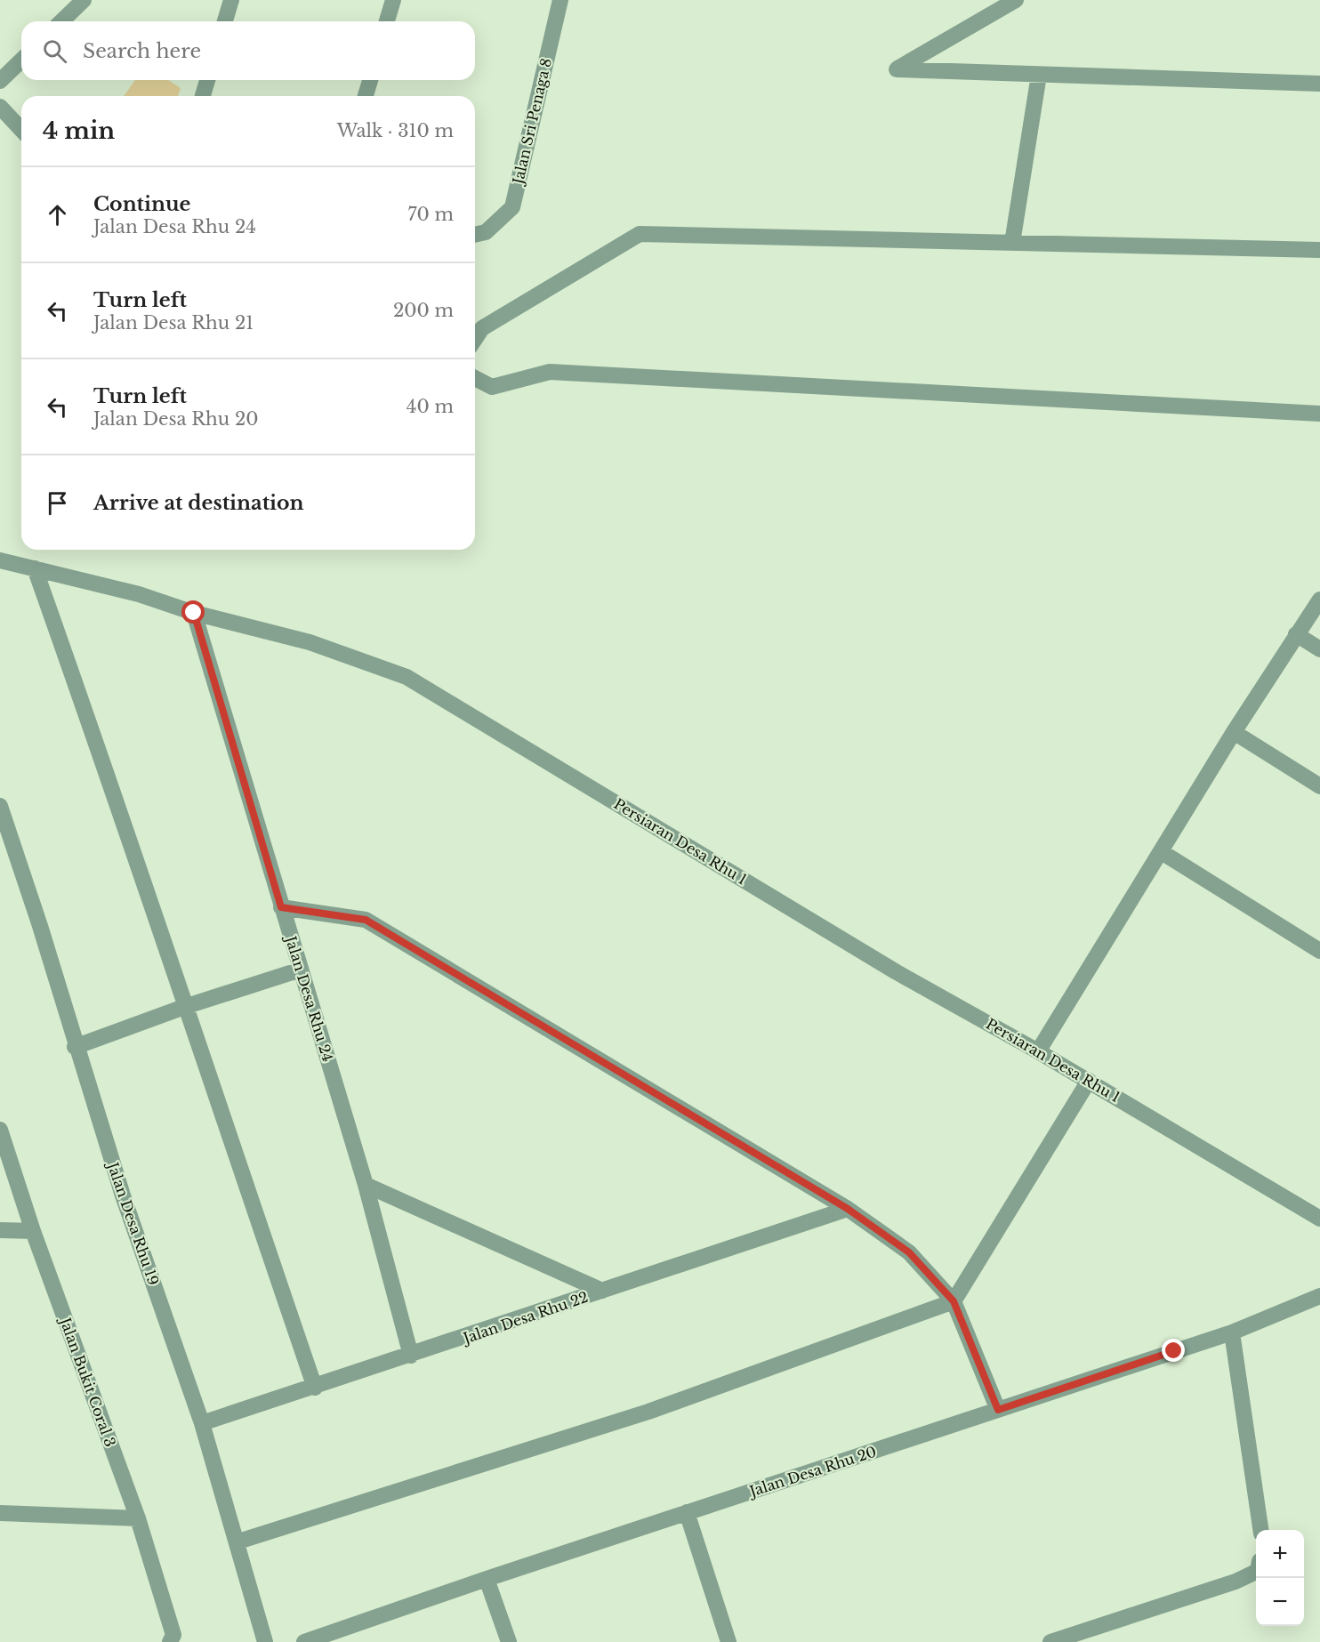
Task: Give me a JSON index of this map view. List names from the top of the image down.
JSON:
{
  "streets": {
    "street": [
      "Jalan Sri Penaga 8",
      "Persiaran Desa Rhu 1",
      "Jalan Desa Rhu 24",
      "Jalan Desa Rhu 19",
      "Jalan Desa Rhu 22",
      "Jalan Bukit Coral 3",
      "Jalan Desa Rhu 20"
    ]
  },
  "crossings": [
    ["Persiaran Desa Rhu 1", "Jalan Desa Rhu 24"],
    ["Jalan Desa Rhu 24", "Jalan Desa Rhu 22"],
    ["Jalan Desa Rhu 19", "Jalan Desa Rhu 22"]
  ],
  "page": {
    "search": "Search here",
    "heading": ["4 min", "Walk · 310 m"],
    "list": [
      ["Continue", "Jalan Desa Rhu 24", "70 m"],
      ["Turn left", "Jalan Desa Rhu 21", "200 m"],
      ["Turn left", "Jalan Desa Rhu 20", "40 m"],
      "Arrive at destination"
    ],
    "map_buttons": ["+", "−"]
  }
}
